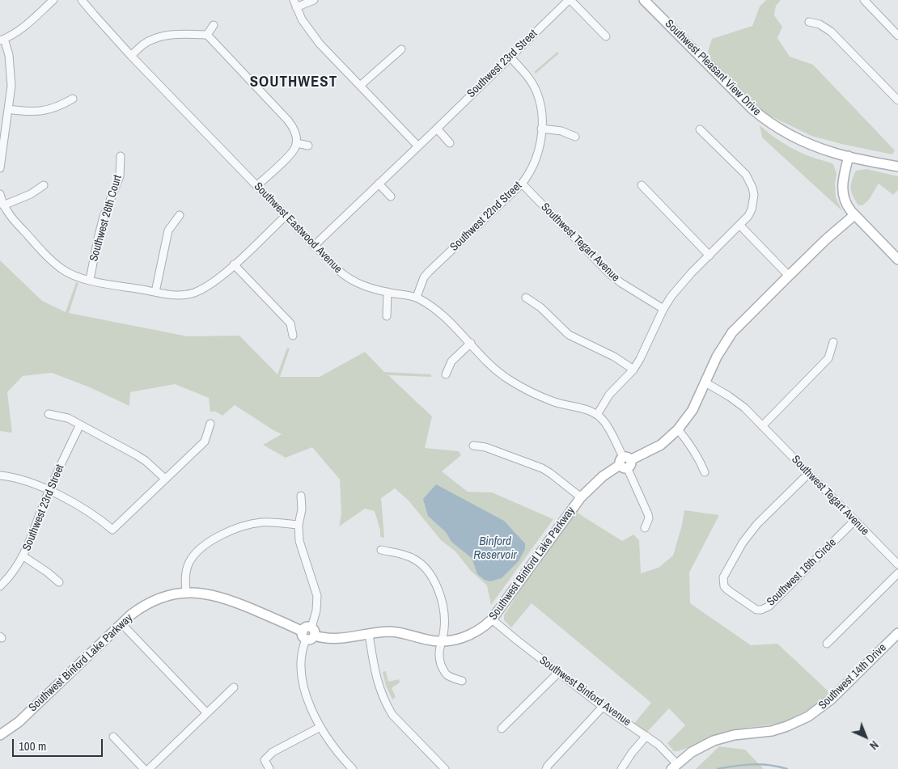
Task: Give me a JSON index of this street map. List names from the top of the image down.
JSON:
{
  "streets": {
    "street": [
      "Southwest 23rd Street",
      "Southwest Pleasant View Drive",
      "Southwest 22nd Street",
      "Southwest 26th Court",
      "Southwest Eastwood Avenue",
      "Southwest Tegart Avenue",
      "Southwest Binford Lake Parkway",
      "Southwest 16th Circle",
      "Southwest 14th Drive",
      "Southwest Binford Avenue"
    ]
  },
  "crossings": [
    ["Southwest 23rd Street", "Southwest 22nd Street"],
    ["Southwest 23rd Street", "Southwest Eastwood Avenue"],
    ["Southwest 22nd Street", "Southwest Eastwood Avenue"],
    ["Southwest 22nd Street", "Southwest Tegart Avenue"],
    ["Southwest Tegart Avenue", "Southwest Binford Lake Parkway"],
    ["Southwest Tegart Avenue", "Southwest 16th Circle"],
    ["Southwest Binford Lake Parkway", "Southwest Binford Avenue"],
    ["Southwest 14th Drive", "Southwest Binford Avenue"]
  ],
  "districts": ["SOUTHWEST"],
  "water": ["Binford Reservoir"],
  "scale_bar": "100 m",
  "north": "bottom right"
}
